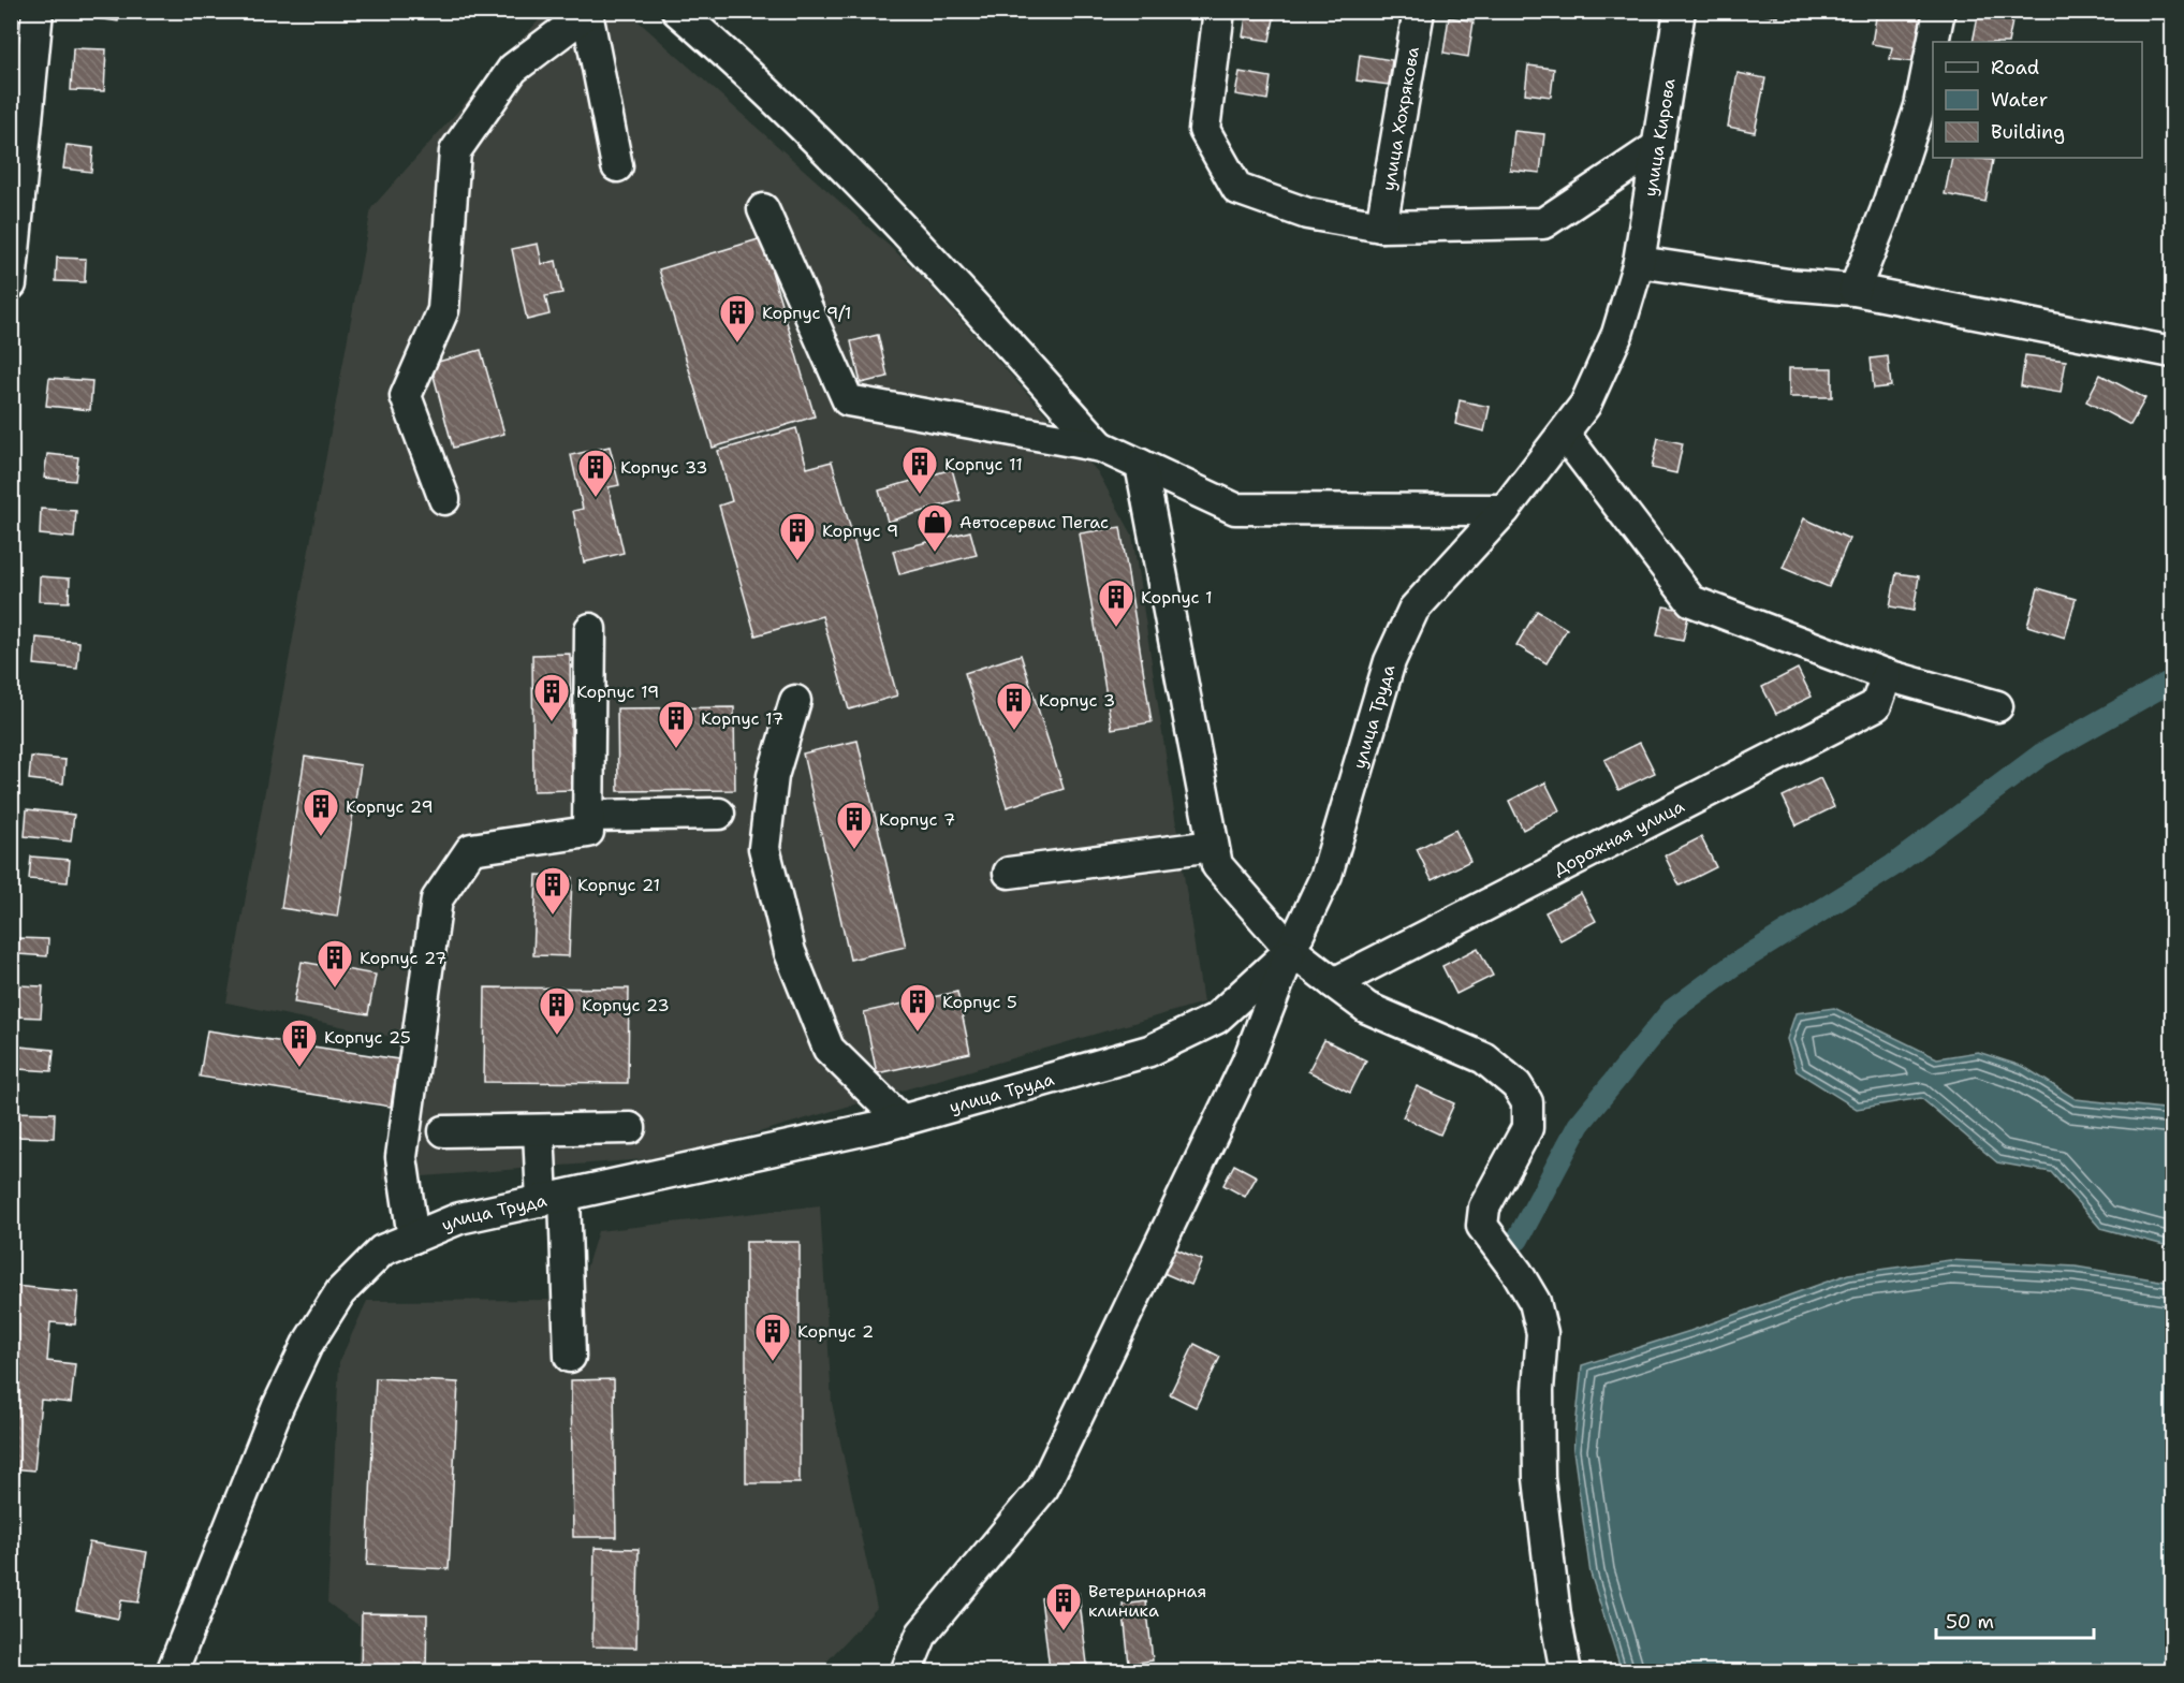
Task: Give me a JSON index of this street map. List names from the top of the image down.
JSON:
{
  "streets": {
    "street": [
      "улица Хохрякова",
      "улица Кирова",
      "улица Труда",
      "Дорожная улица"
    ]
  },
  "crossings": [
    ["улица Кирова", "улица Труда"]
  ],
  "places": {
    "building": [
      "Корпус 9/1",
      "Корпус 11",
      "Корпус 33",
      "Корпус 9",
      "Корпус 1",
      "Корпус 19",
      "Корпус 3",
      "Корпус 17",
      "Корпус 29",
      "Корпус 7",
      "Корпус 21",
      "Корпус 27",
      "Корпус 5",
      "Корпус 23",
      "Корпус 25",
      "Корпус 2",
      "Ветеринарная клиника"
    ],
    "shop": ["Автосервис Пегас"]
  },
  "legend": ["Road", "Water", "Building"],
  "scale_bar": "50 m"
}
